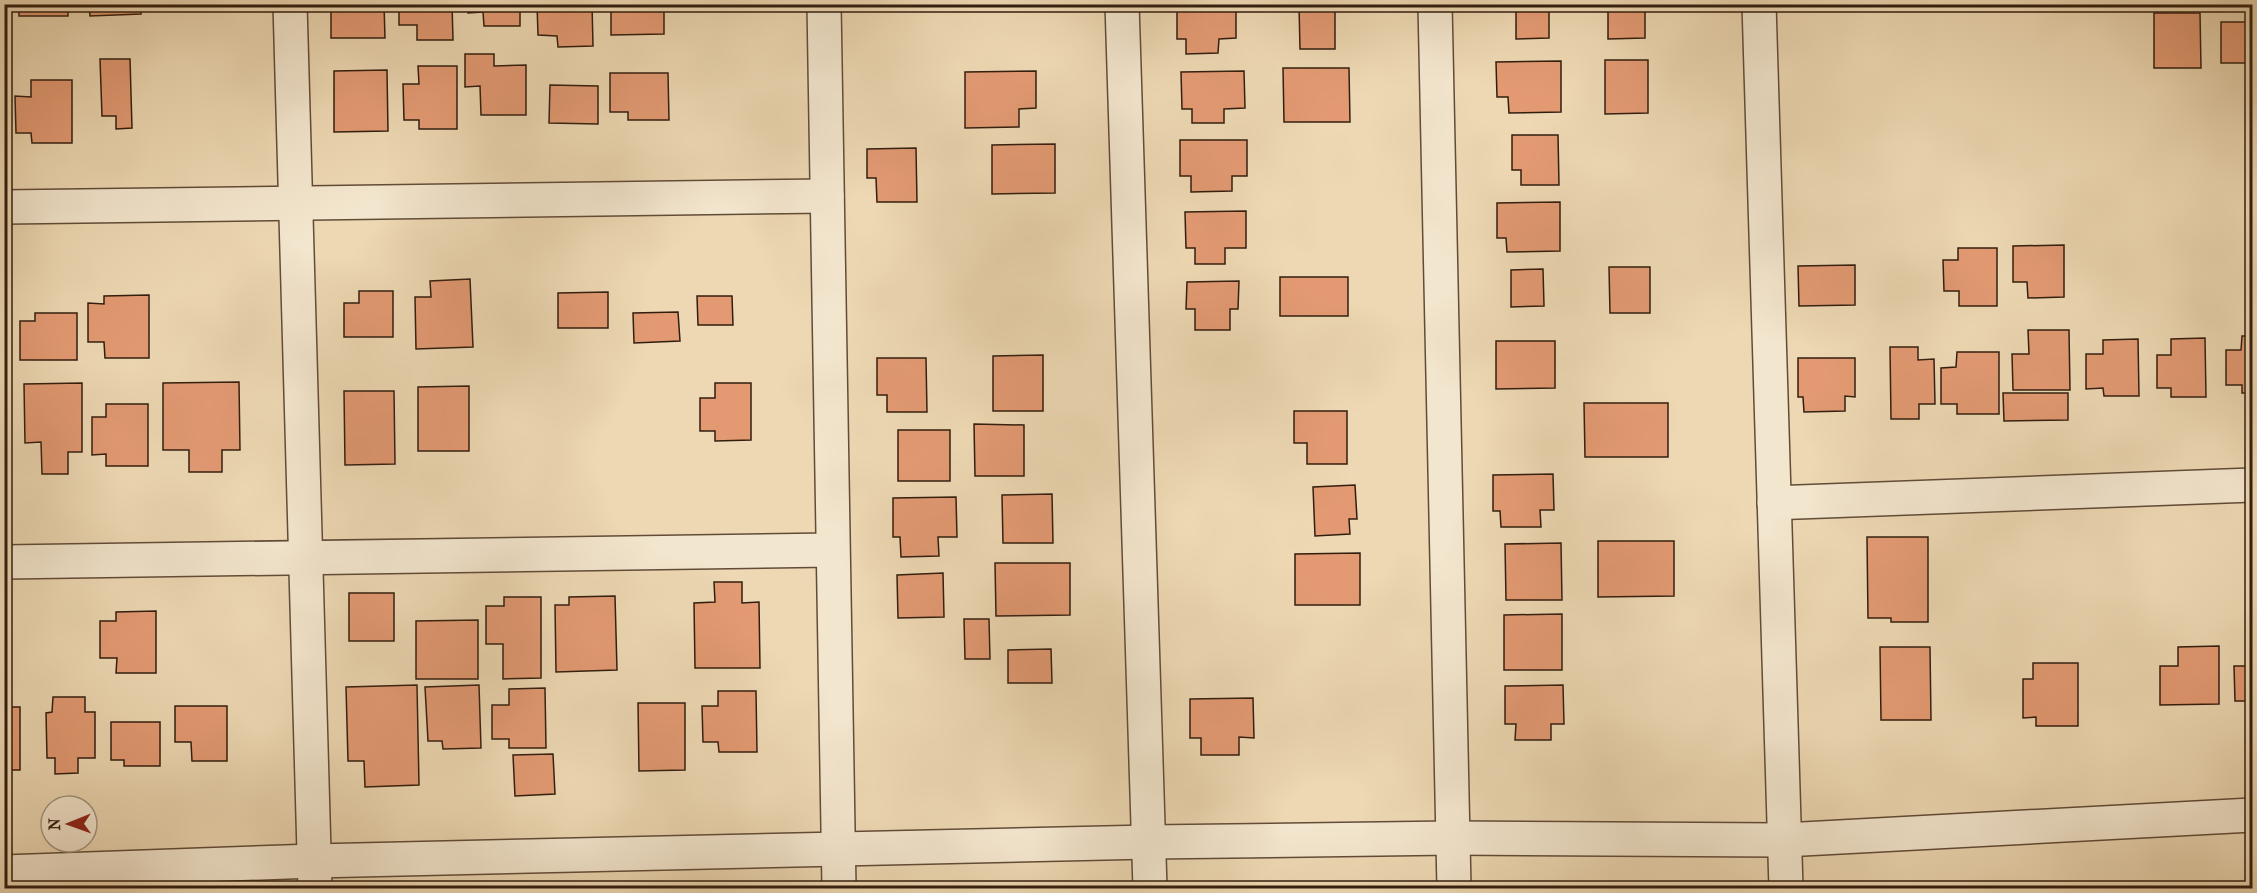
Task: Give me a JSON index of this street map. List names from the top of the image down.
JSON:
{
  "north": "left"
}
